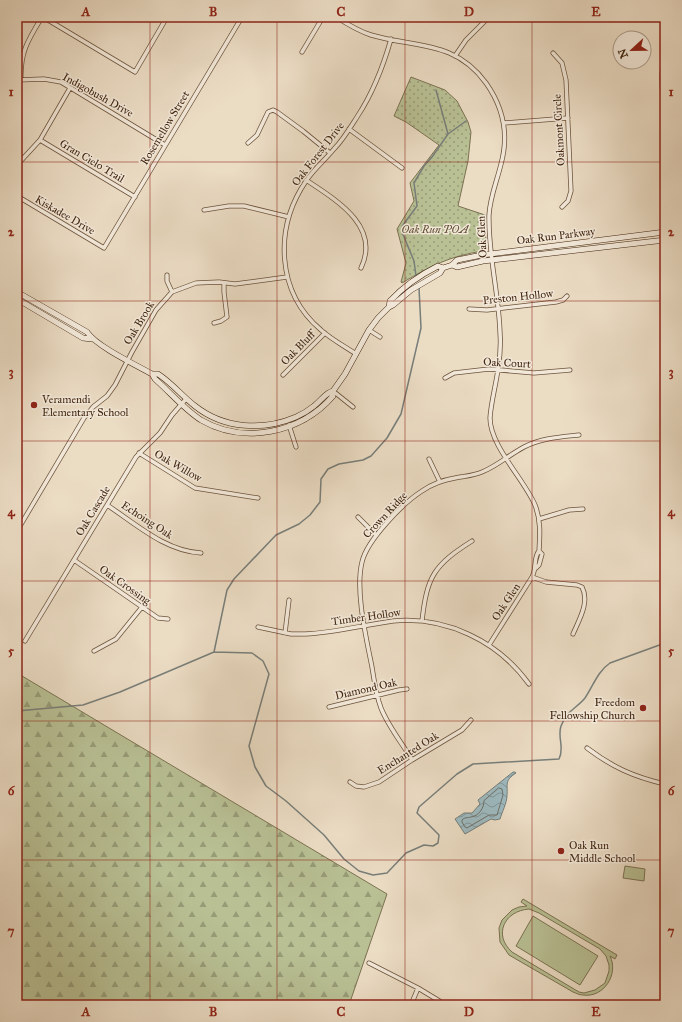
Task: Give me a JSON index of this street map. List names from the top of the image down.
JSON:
{
  "streets": {
    "street": [
      "Indigobush Drive",
      "Rosemellow Street",
      "Oakmont Circle",
      "Oak Forest Drive",
      "Gran Cielo Trail",
      "Kiskadee Drive",
      "Oak Run Parkway",
      "Oak Glen",
      "Preston Hollow",
      "Oak Brook",
      "Oak Bluff",
      "Oak Court",
      "Oak Willow",
      "Oak Cascade",
      "Crown Ridge",
      "Echoing Oak",
      "Oak Crossing",
      "Timber Hollow",
      "Diamond Oak",
      "Enchanted Oak"
    ]
  },
  "crossings": [
    ["Indigobush Drive", "Rosemellow Street"],
    ["Rosemellow Street", "Gran Cielo Trail"],
    ["Rosemellow Street", "Kiskadee Drive"],
    ["Oak Forest Drive", "Oak Run Parkway"],
    ["Oak Forest Drive", "Oak Glen"],
    ["Oak Forest Drive", "Oak Brook"],
    ["Oak Forest Drive", "Oak Bluff"],
    ["Oak Run Parkway", "Oak Glen"],
    ["Oak Run Parkway", "Oak Brook"],
    ["Oak Run Parkway", "Oak Cascade"],
    ["Oak Glen", "Preston Hollow"],
    ["Oak Glen", "Oak Court"],
    ["Oak Glen", "Crown Ridge"],
    ["Oak Glen", "Timber Hollow"],
    ["Oak Willow", "Oak Cascade"],
    ["Oak Cascade", "Echoing Oak"],
    ["Oak Cascade", "Oak Crossing"],
    ["Crown Ridge", "Timber Hollow"],
    ["Crown Ridge", "Diamond Oak"],
    ["Crown Ridge", "Enchanted Oak"]
  ],
  "parks": ["Oak Run POA"],
  "places": ["Veramendi Elementary School", "Freedom Fellowship Church", "Oak Run Middle School"],
  "north": "left",
  "grid": {
    "columns": [
      "A",
      "B",
      "C",
      "D",
      "E"
    ],
    "rows": [
      "1",
      "2",
      "3",
      "4",
      "5",
      "6",
      "7"
    ]
  }
}
